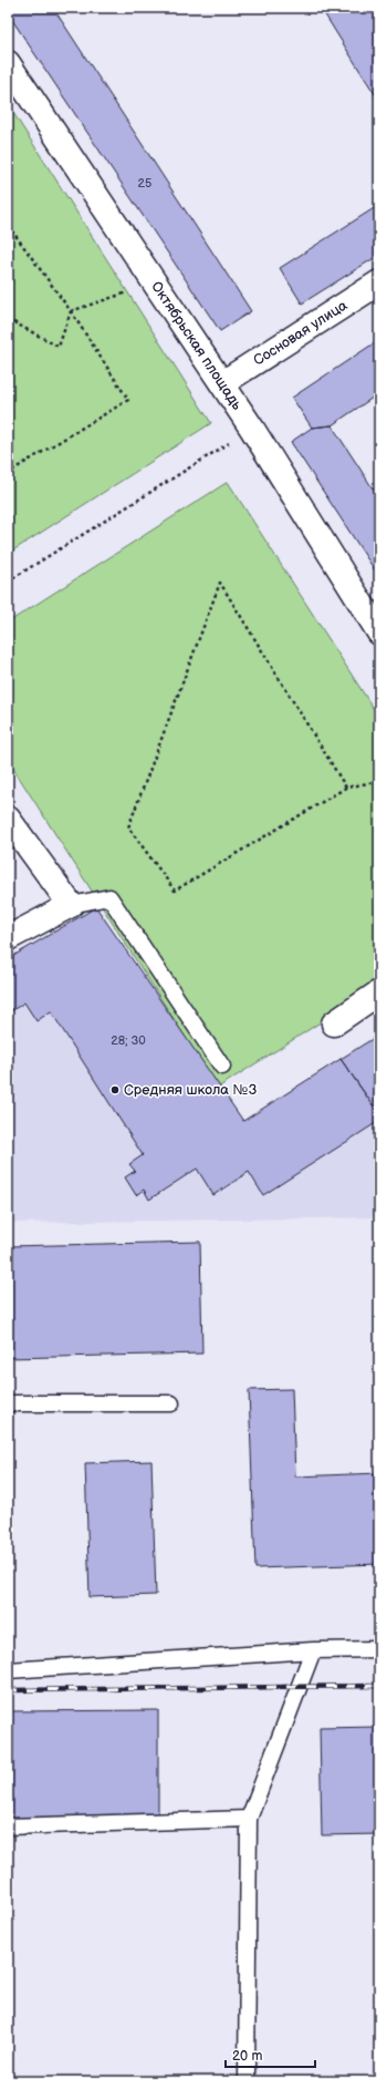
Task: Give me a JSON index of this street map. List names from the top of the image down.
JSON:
{
  "streets": {
    "street": ["Сосновая улица", "Октябрьская площадь"]
  },
  "crossings": [
    ["Сосновая улица", "Октябрьская площадь"]
  ],
  "places": ["Средняя школа №3"],
  "house_numbers": ["25", "28; 30"],
  "scale_bar": "20 m"
}
